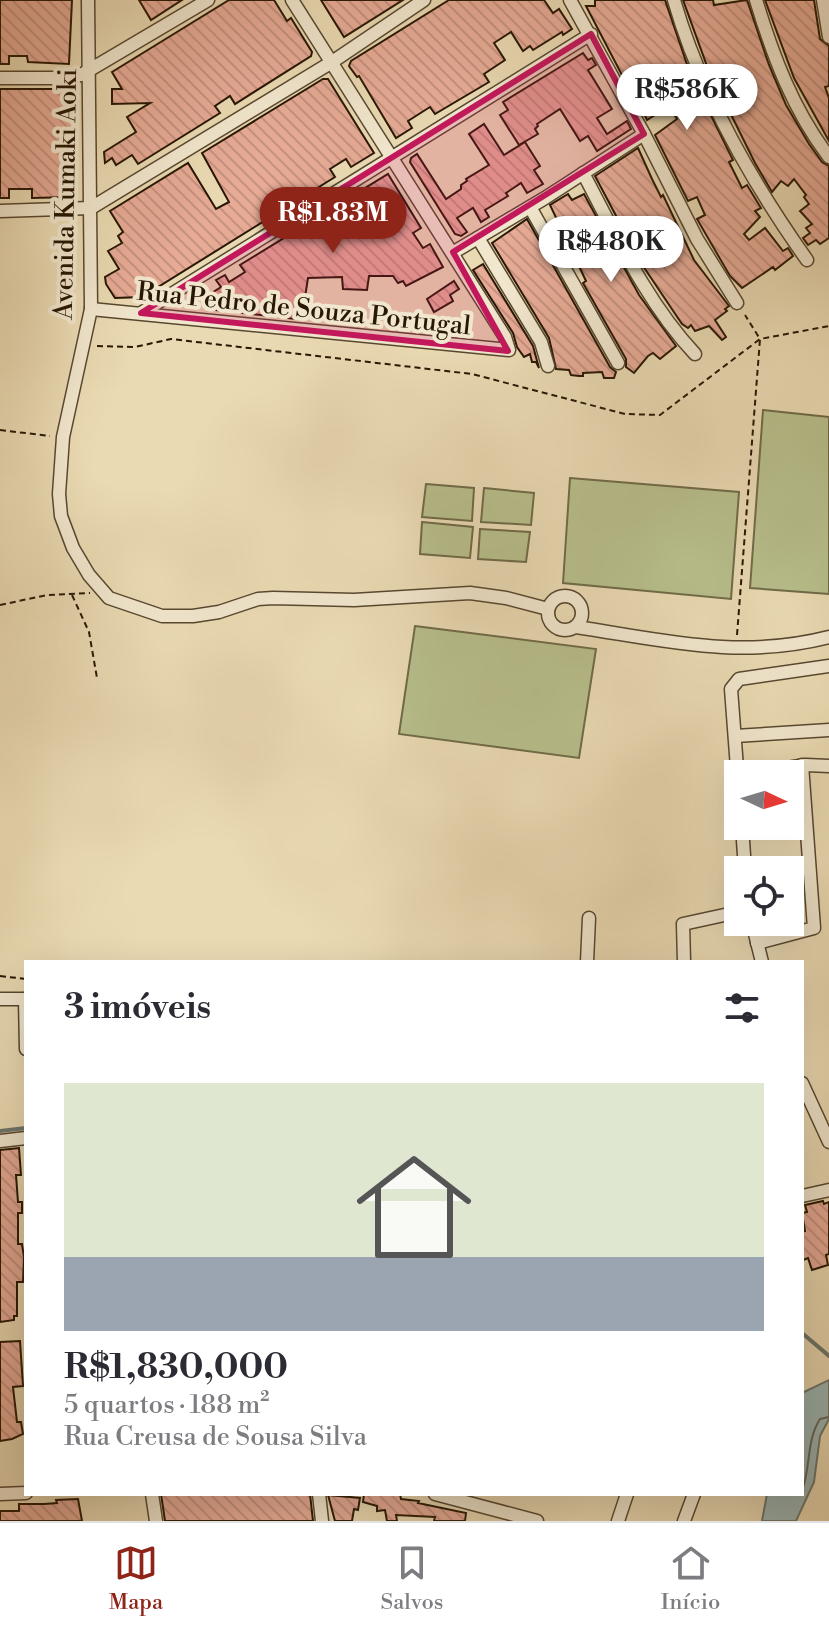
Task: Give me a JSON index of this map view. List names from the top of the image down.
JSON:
{
  "streets": {
    "street": ["Avenida Kumaki Aoki", "Rua Pedro de Souza Portugal"]
  },
  "crossings": [
    ["Avenida Kumaki Aoki", "Rua Pedro de Souza Portugal"]
  ],
  "north": "right",
  "page": {
    "price": ["R$586K", "R$1.83M", "R$480K"],
    "heading": "3 imóveis",
    "list": [
      {
        "name": "R$1,830,000",
        "note": "5 quartos · 188 m² · Rua Creusa de Sousa Silva"
      }
    ],
    "tabs": ["Mapa", "Salvos", "Início"]
  }
}
